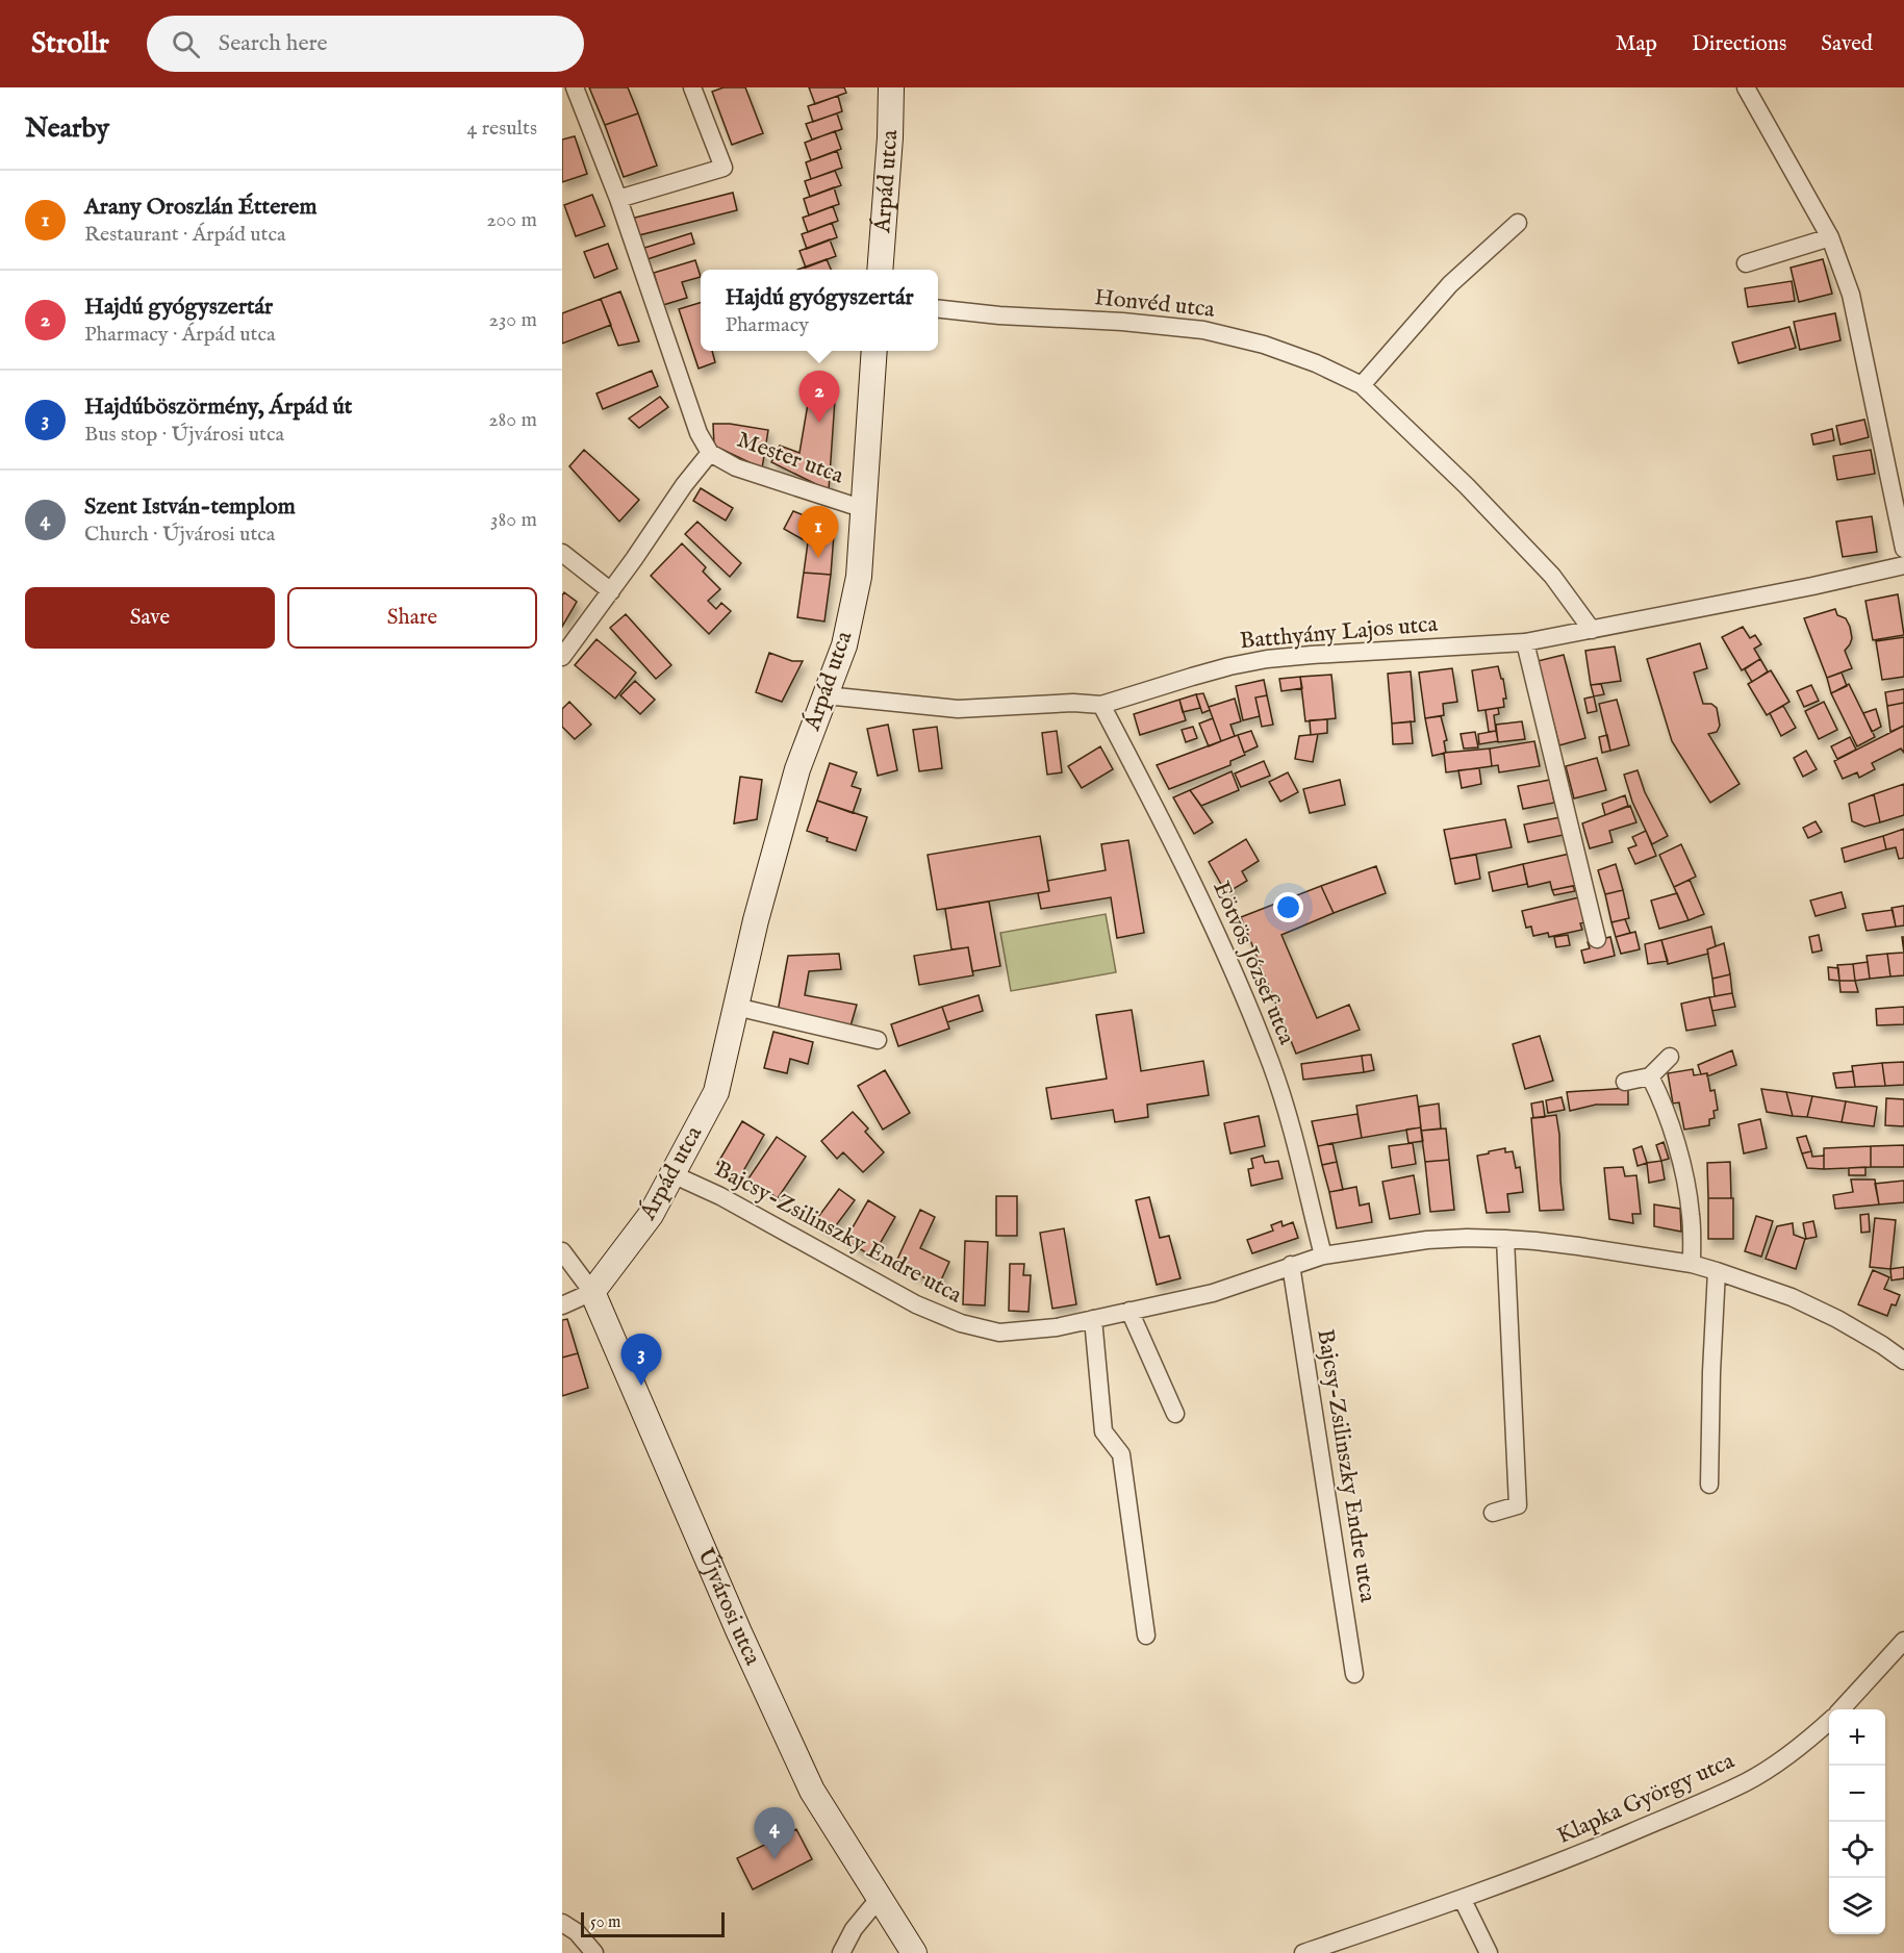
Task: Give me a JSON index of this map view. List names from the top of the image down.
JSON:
{
  "streets": {
    "street": [
      "Árpád utca",
      "Honvéd utca",
      "Mester utca",
      "Batthyány Lajos utca",
      "Eötvös József utca",
      "Bajcsy-Zsilinszky Endre utca",
      "Újvárosi utca",
      "Klapka György utca"
    ]
  },
  "crossings": [
    ["Árpád utca", "Mester utca"],
    ["Árpád utca", "Batthyány Lajos utca"],
    ["Árpád utca", "Bajcsy-Zsilinszky Endre utca"],
    ["Árpád utca", "Újvárosi utca"],
    ["Honvéd utca", "Batthyány Lajos utca"],
    ["Batthyány Lajos utca", "Eötvös József utca"],
    ["Eötvös József utca", "Bajcsy-Zsilinszky Endre utca"]
  ],
  "scale_bar": "50 m",
  "page": {
    "header": "Strollr",
    "search": "Search here",
    "nav": ["Map", "Directions", "Saved"],
    "heading": ["Nearby", "4 results"],
    "list": [
      {
        "mark": "1",
        "name": "Arany Oroszlán Étterem",
        "note": "Restaurant · Árpád utca",
        "value": "200 m"
      },
      {
        "mark": "2",
        "name": "Hajdú gyógyszertár",
        "note": "Pharmacy · Árpád utca",
        "value": "230 m"
      },
      {
        "mark": "3",
        "name": "Hajdúböszörmény, Árpád út",
        "note": "Bus stop · Újvárosi utca",
        "value": "280 m"
      },
      {
        "mark": "4",
        "name": "Szent István-templom",
        "note": "Church · Újvárosi utca",
        "value": "380 m"
      }
    ],
    "popup": ["Hajdú gyógyszertár", "Pharmacy"],
    "pins": [
      "2",
      "1",
      "3",
      "4"
    ],
    "buttons": ["Save", "Share"],
    "map_buttons": ["+", "−"],
    "scale": "50 m"
  }
}
